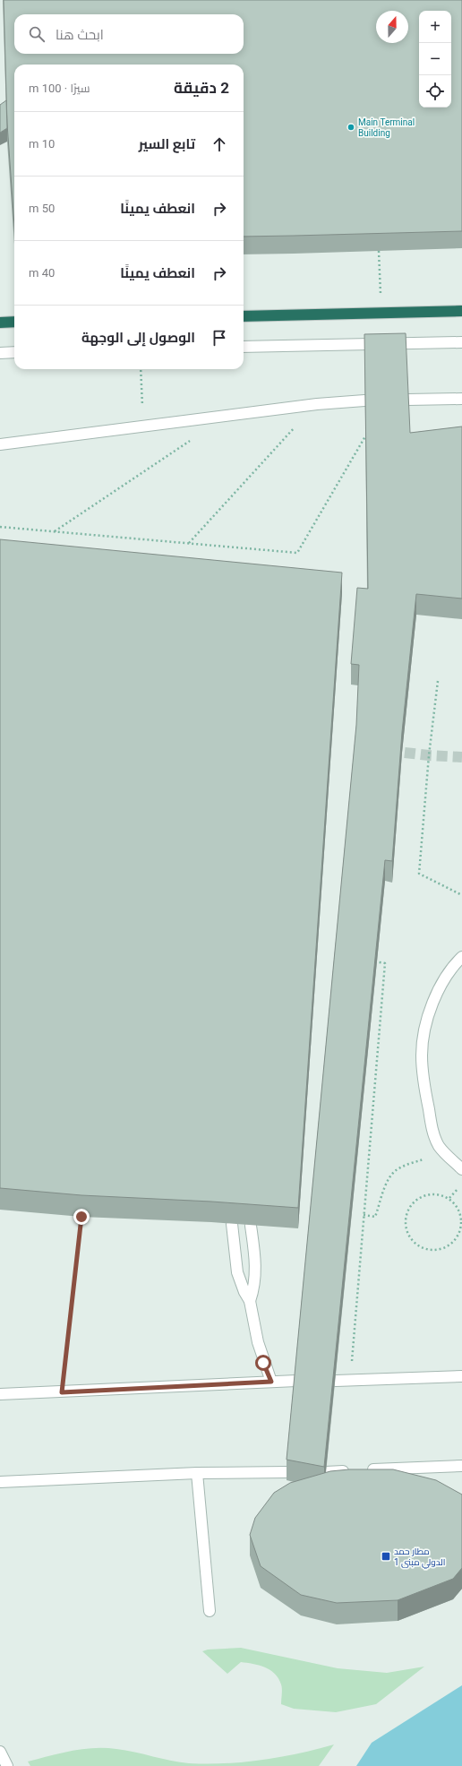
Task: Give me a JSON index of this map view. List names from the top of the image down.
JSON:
{
  "places": {
    "other": ["Main Terminal Building"],
    "transit": ["مطار حمد الدولي مبنى 1"]
  },
  "north": "top",
  "page": {
    "map_buttons": ["+", "−"],
    "search": "ابحث هنا",
    "heading": ["2 دقيقة", "سيرًا · 100 m"],
    "list": [
      ["تابع السير", "10 m"],
      ["انعطف يمينًا", "50 m"],
      ["انعطف يمينًا", "40 m"],
      "الوصول إلى الوجهة"
    ]
  }
}
